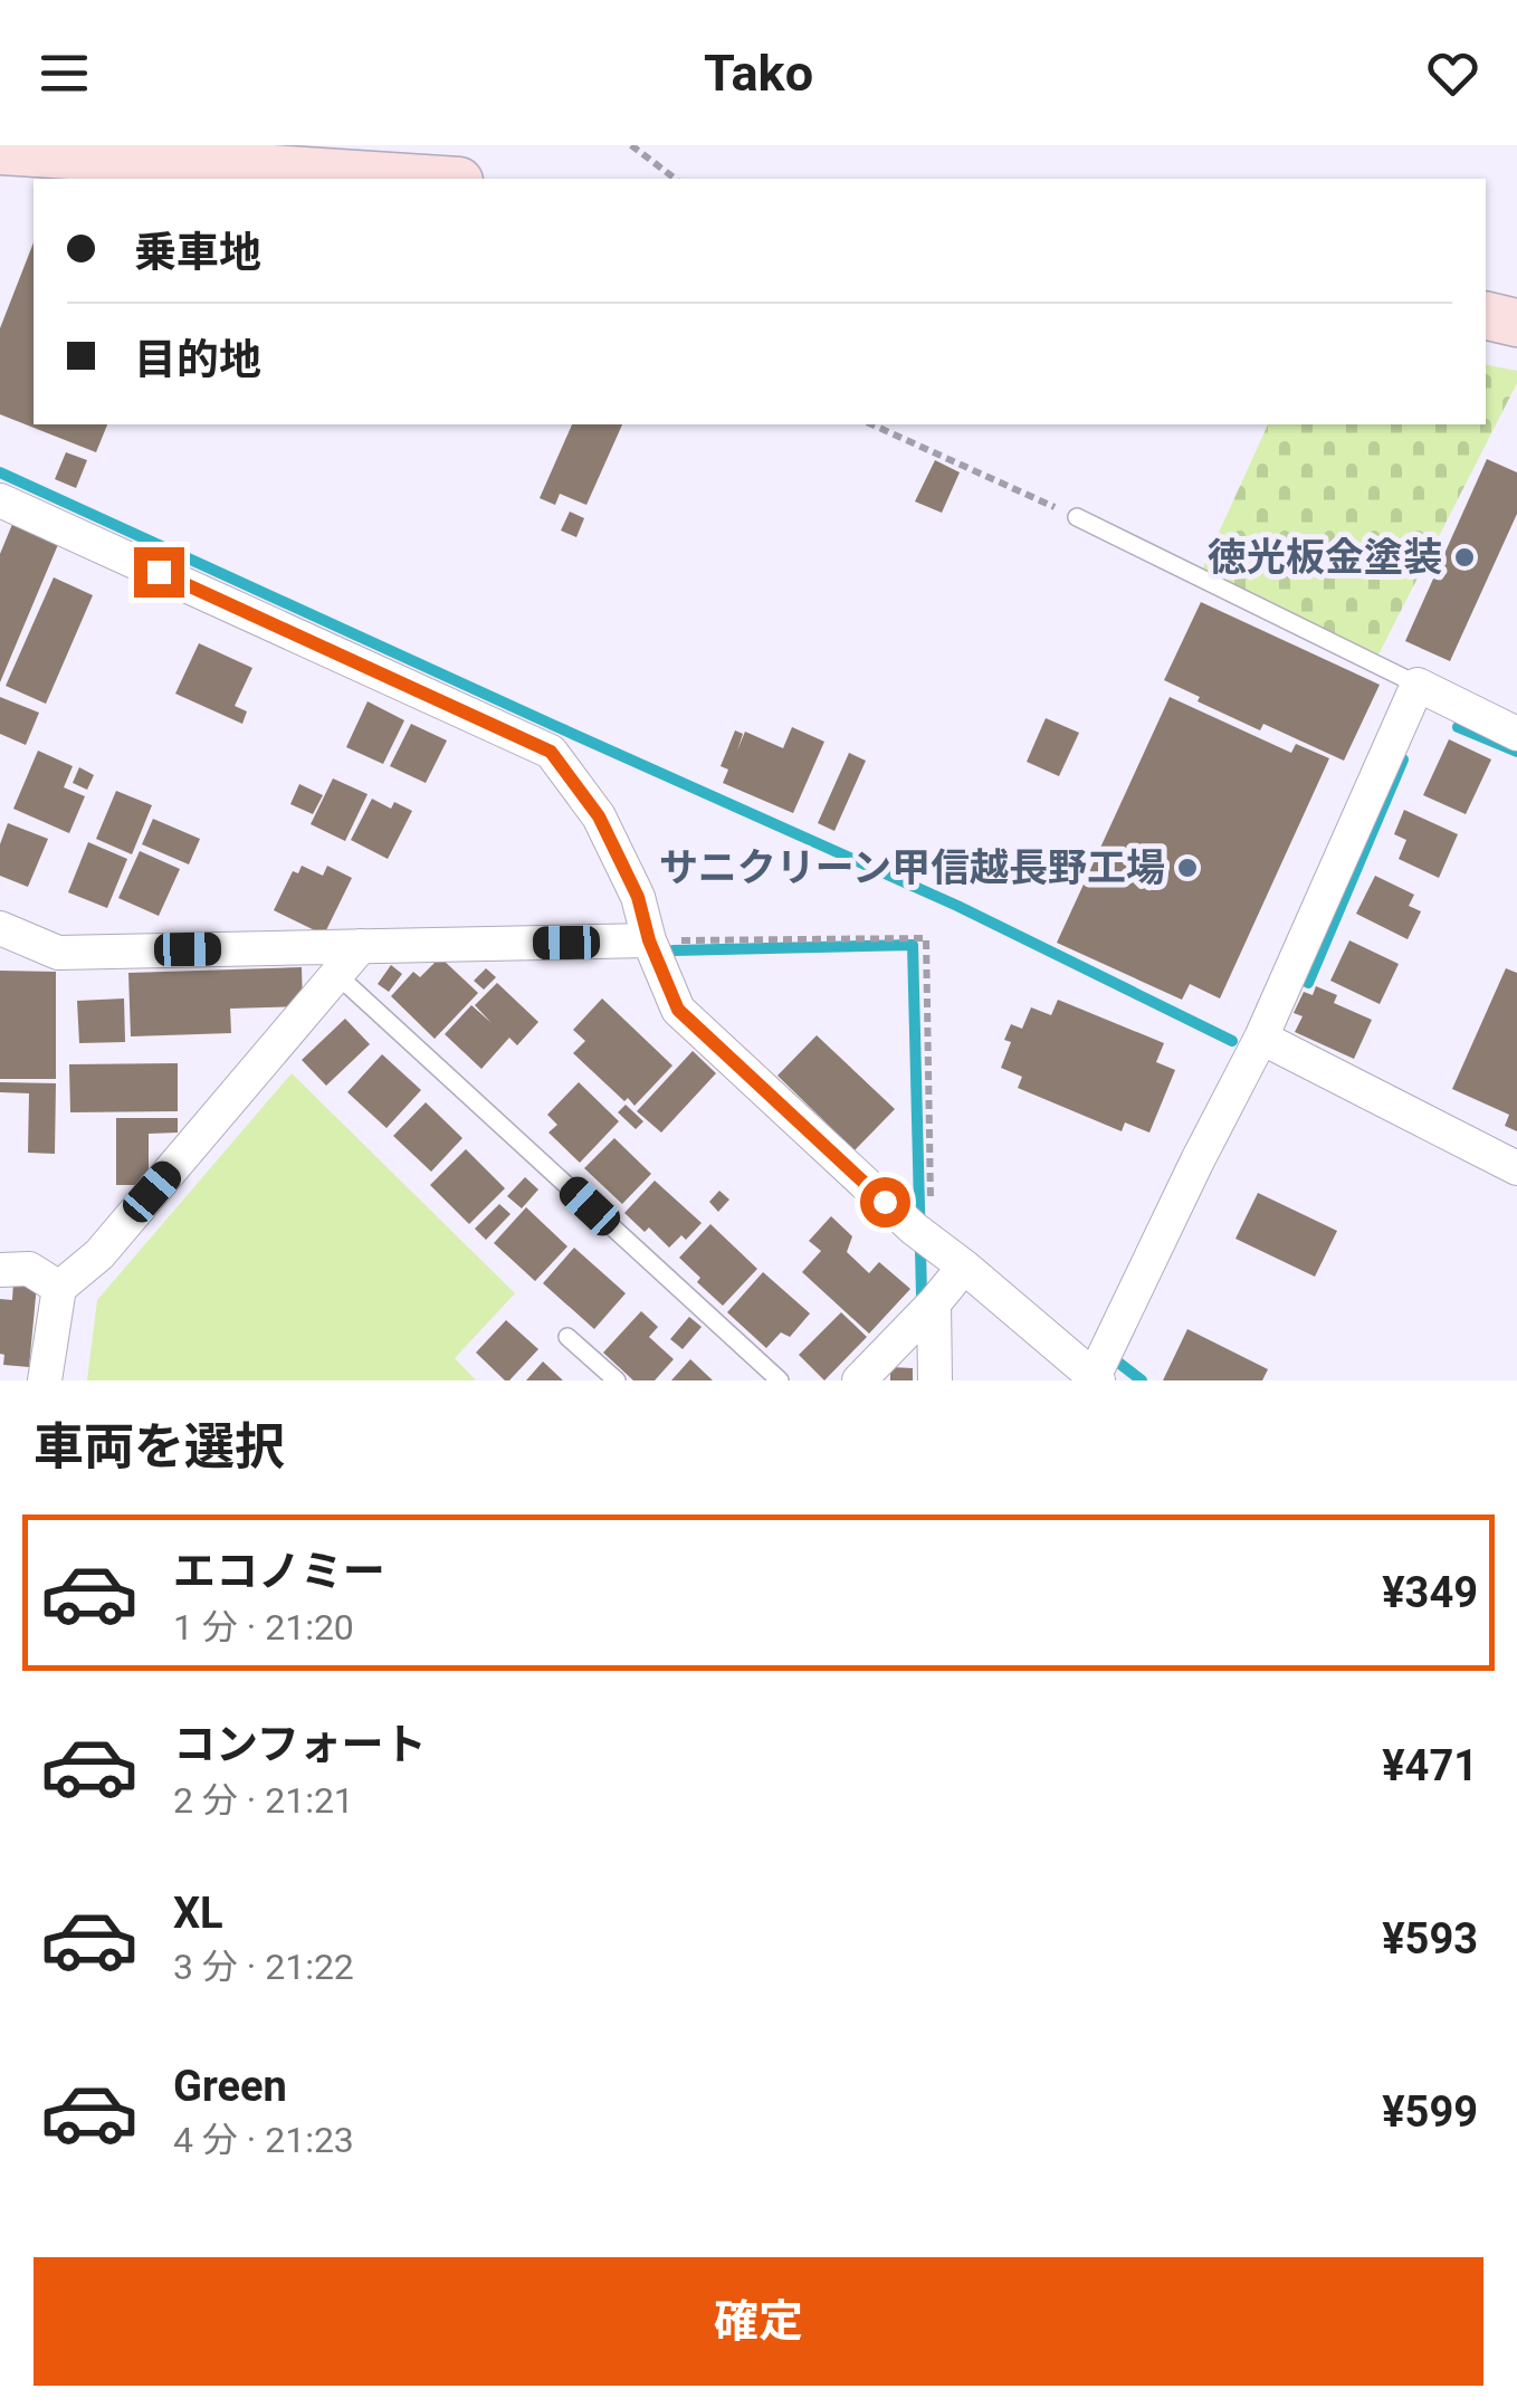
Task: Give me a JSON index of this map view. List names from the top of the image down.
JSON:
{
  "places": ["徳光板金塗装", "サニクリーン甲信越長野工場"],
  "page": {
    "header": "Tako",
    "banner": ["乗車地", "目的地"],
    "heading": "車両を選択",
    "list": [
      {
        "name": "エコノミー",
        "note": "1 分 · 21:20",
        "value": "¥349"
      },
      {
        "name": "コンフォート",
        "note": "2 分 · 21:21",
        "value": "¥471"
      },
      {
        "name": "XL",
        "note": "3 分 · 21:22",
        "value": "¥593"
      },
      {
        "name": "Green",
        "note": "4 分 · 21:23",
        "value": "¥599"
      }
    ],
    "buttons": "確定"
  }
}
